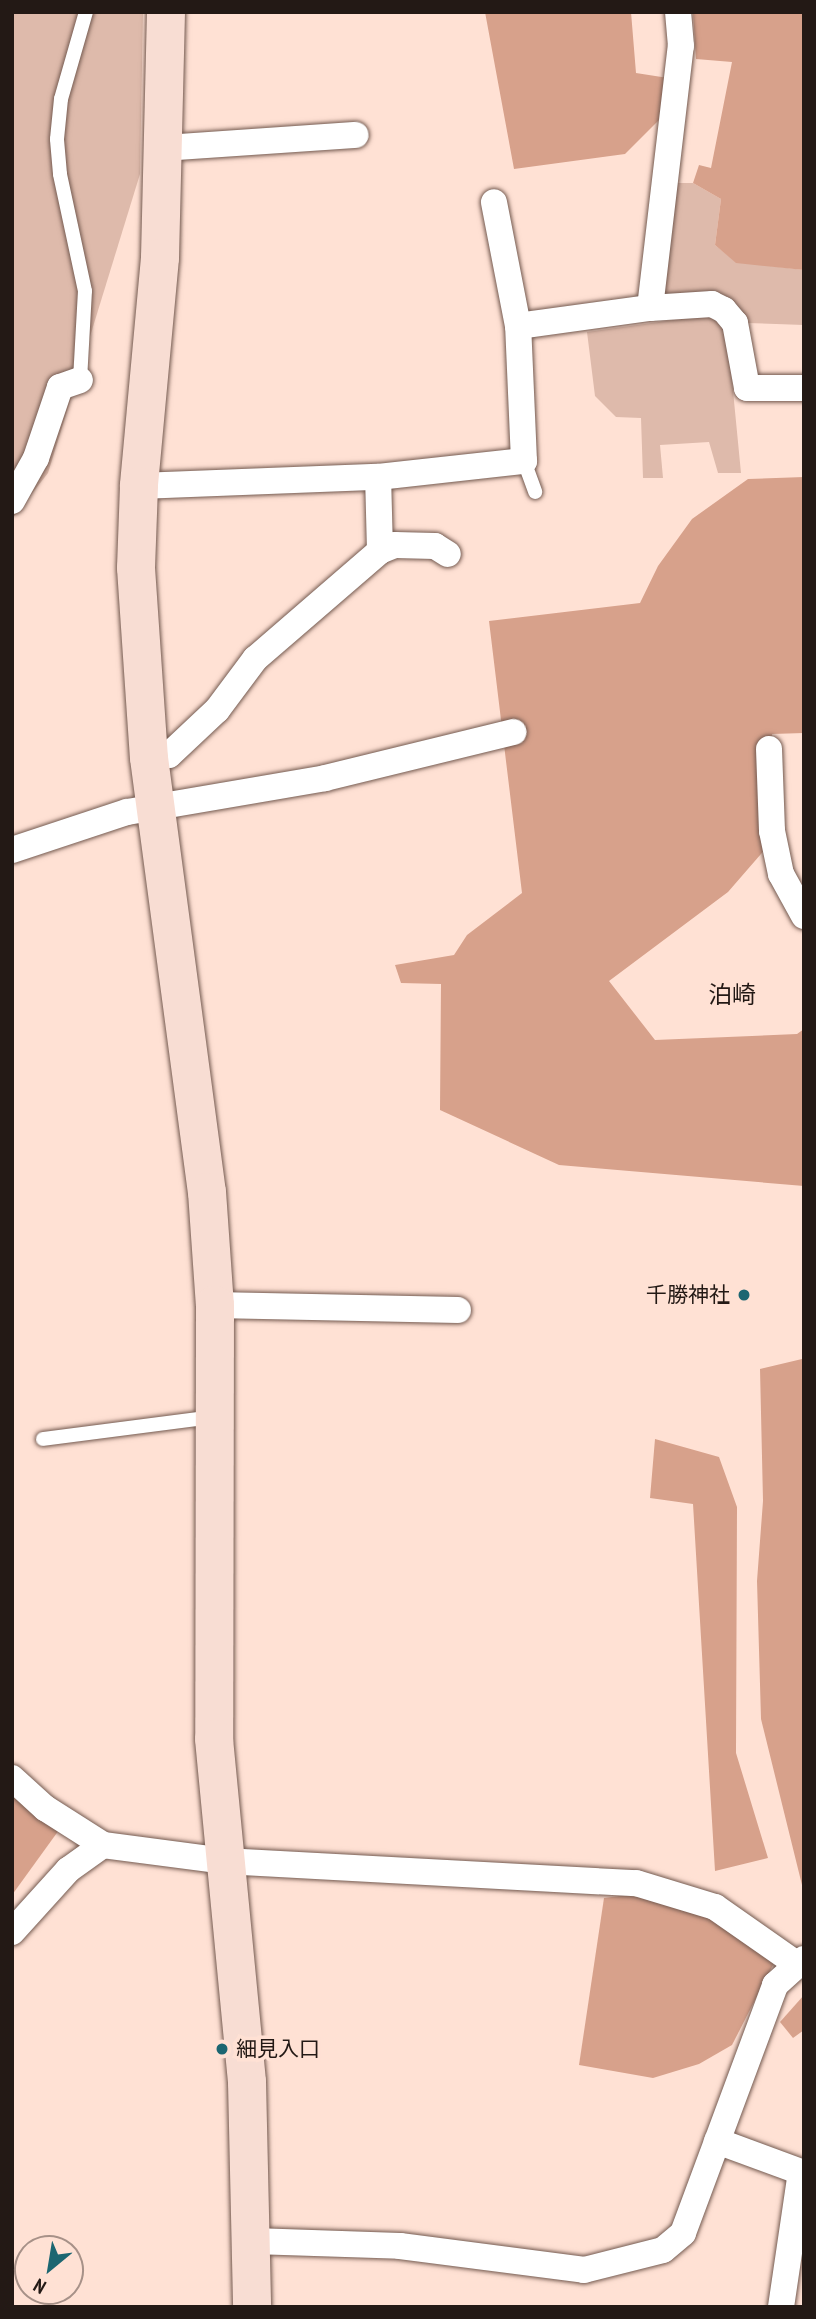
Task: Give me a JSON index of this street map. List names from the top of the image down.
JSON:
{
  "districts": ["泊崎"],
  "places": ["千勝神社", "細見入口"],
  "north": "bottom left"
}
